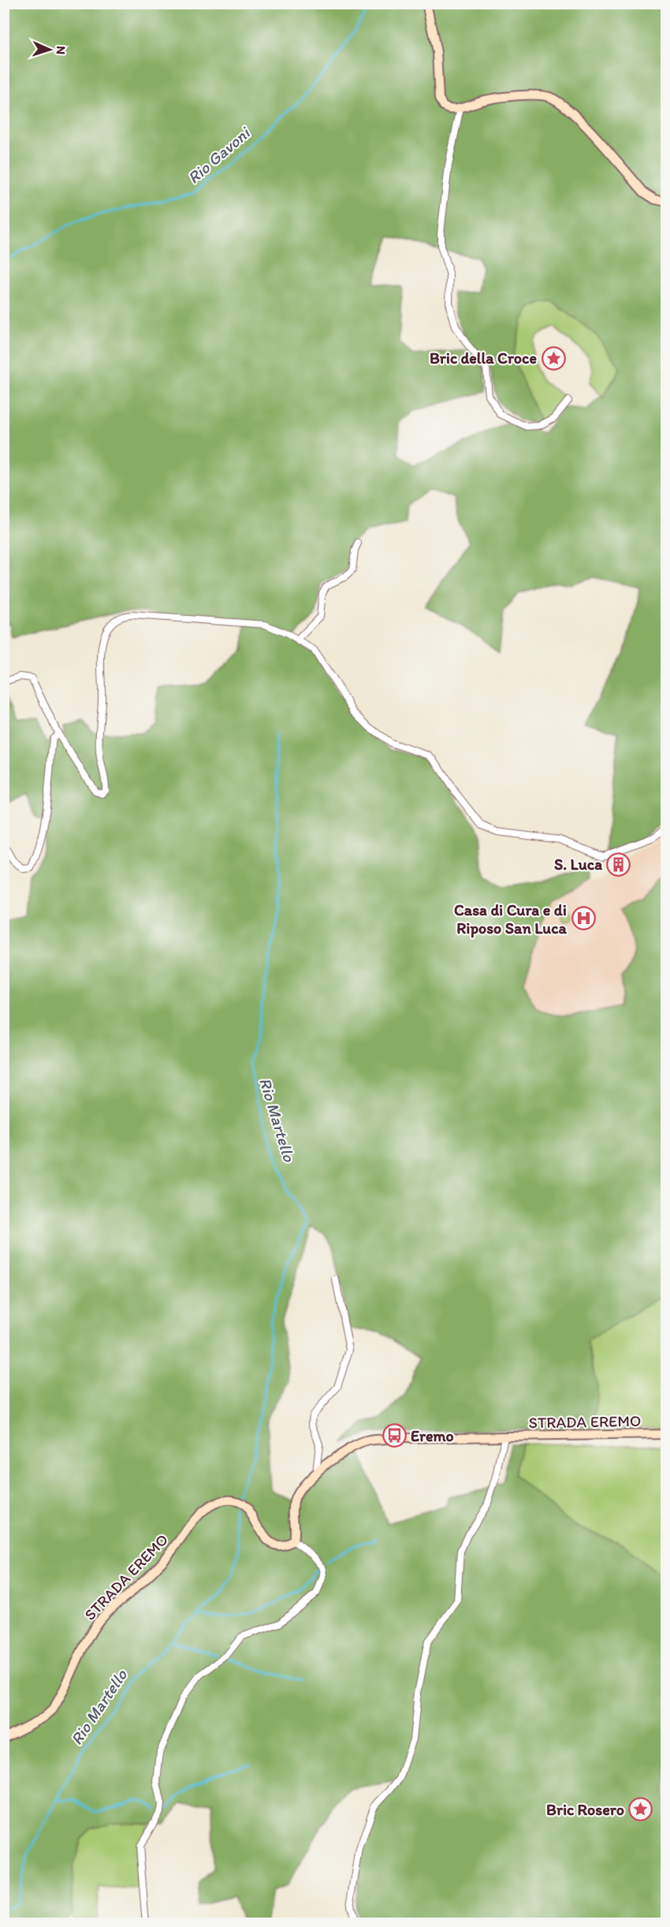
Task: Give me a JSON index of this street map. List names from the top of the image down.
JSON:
{
  "streets": {
    "main road": ["STRADA EREMO"]
  },
  "water": ["Rio Gavoni", "Rio Martello"],
  "places": {
    "place": ["Bric della Croce", "Bric Rosero"],
    "building": ["S. Luca"],
    "hospital": ["Casa di Cura e di Riposo San Luca"],
    "bus stop": ["Eremo"]
  },
  "north": "right"
}
